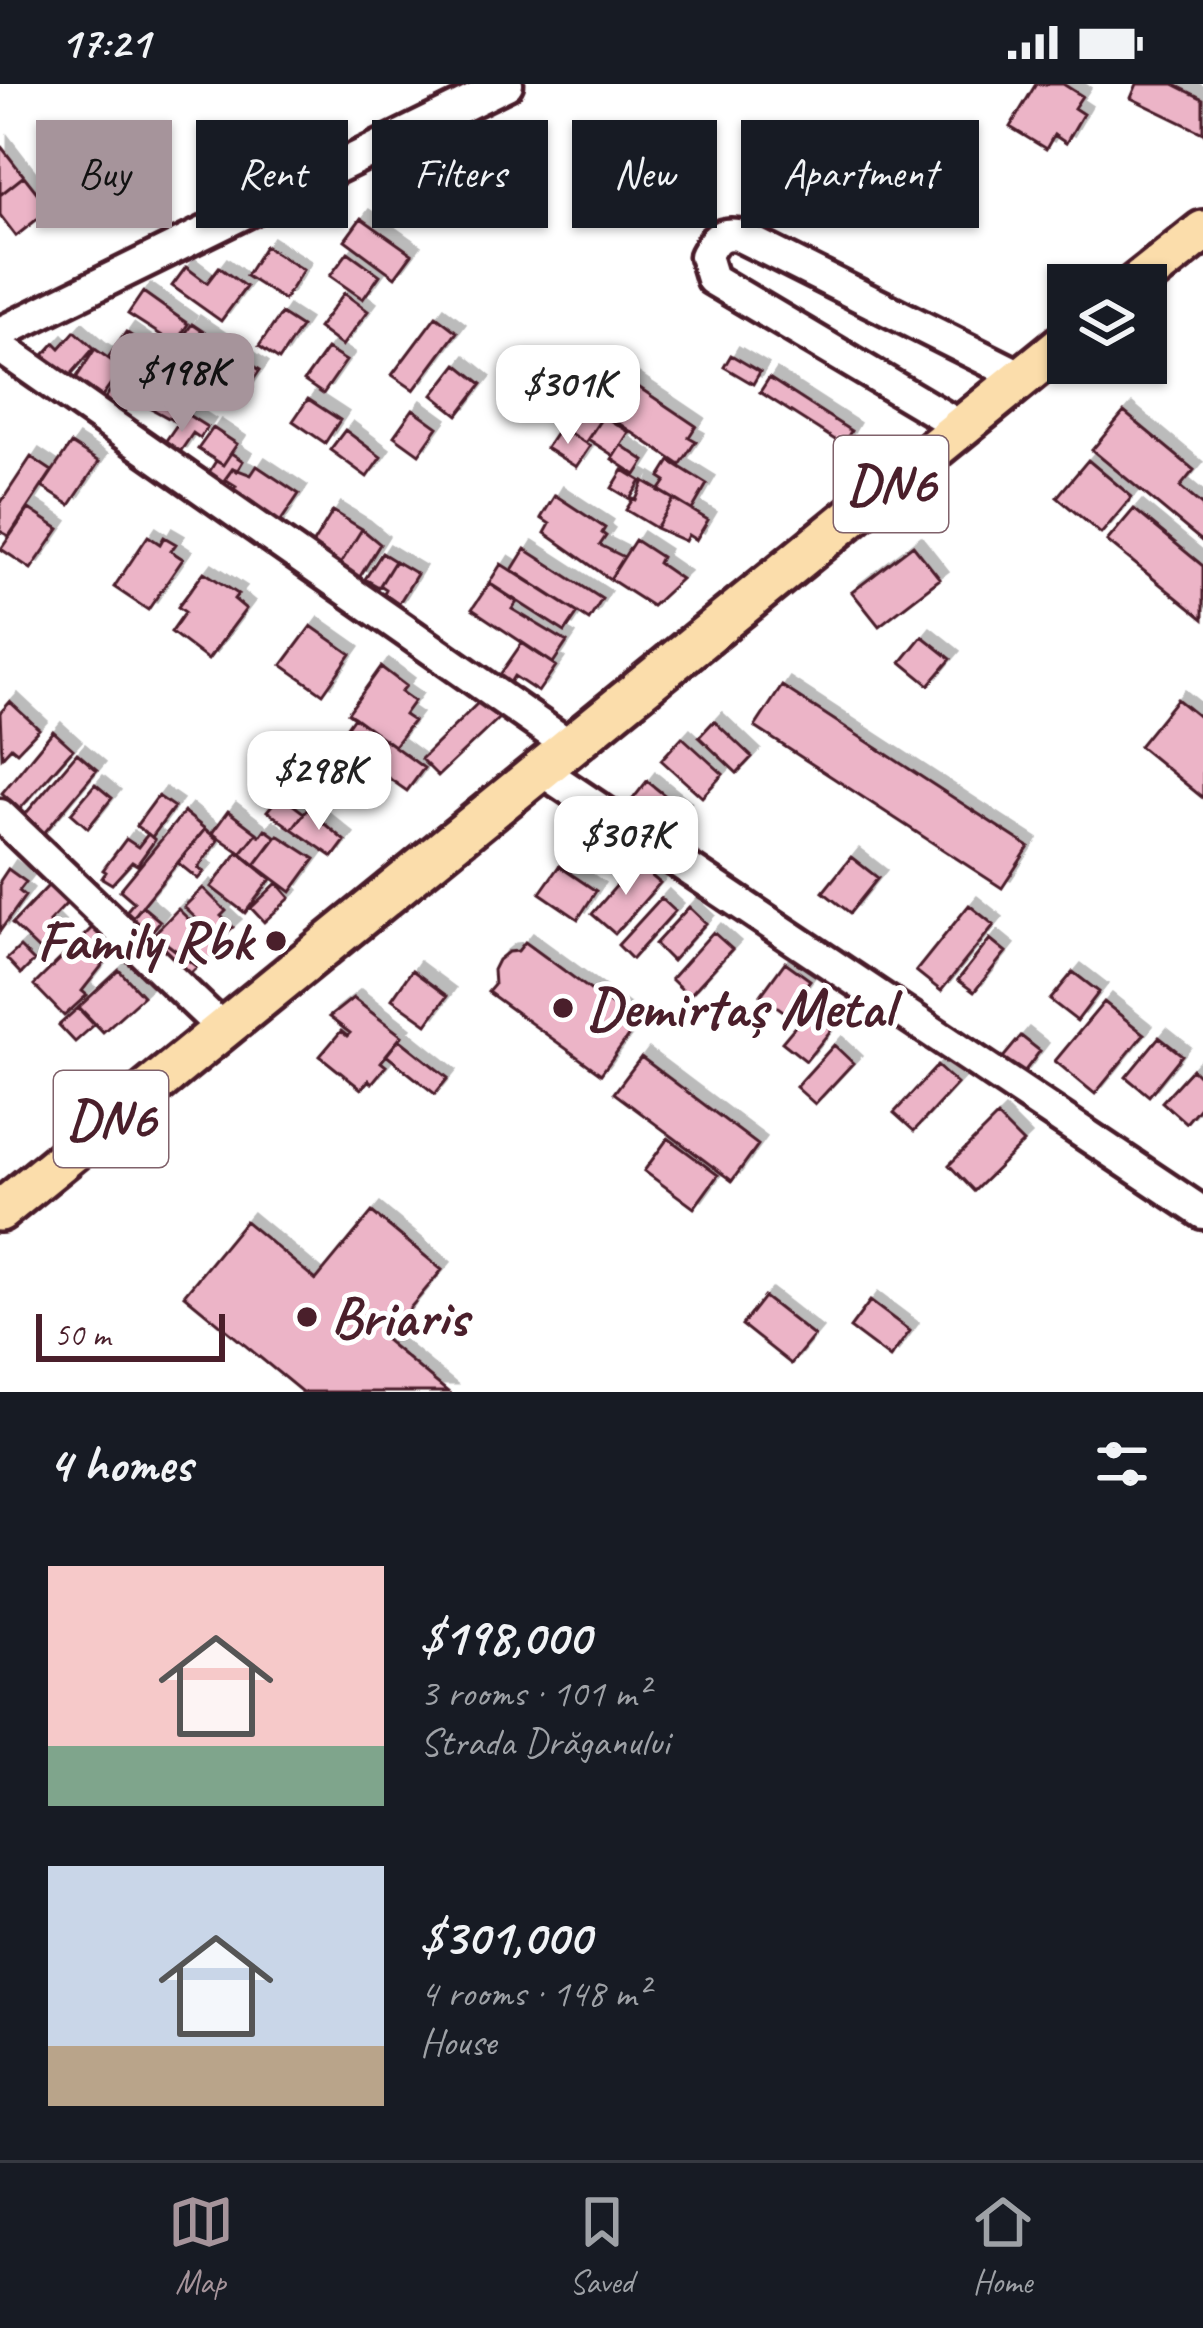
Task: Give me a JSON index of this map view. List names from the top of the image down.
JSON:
{
  "streets": {
    "main road": ["DN6"]
  },
  "places": ["Family Rbk", "Demirtaș Metal", "Briaris"],
  "scale_bar": "50 m",
  "page": {
    "status": "17:21",
    "chip": [
      "Buy",
      "Rent",
      "Filters",
      "New",
      "Apartment"
    ],
    "price": [
      "$198K",
      "$301K",
      "$298K",
      "$307K"
    ],
    "scale": "50 m",
    "heading": "4 homes",
    "list": [
      {
        "name": "$198,000",
        "note": "3 rooms · 101 m² · Strada Drăganului"
      },
      {
        "name": "$301,000",
        "note": "4 rooms · 148 m² · House"
      }
    ],
    "tabs": ["Map", "Saved", "Home"]
  }
}
